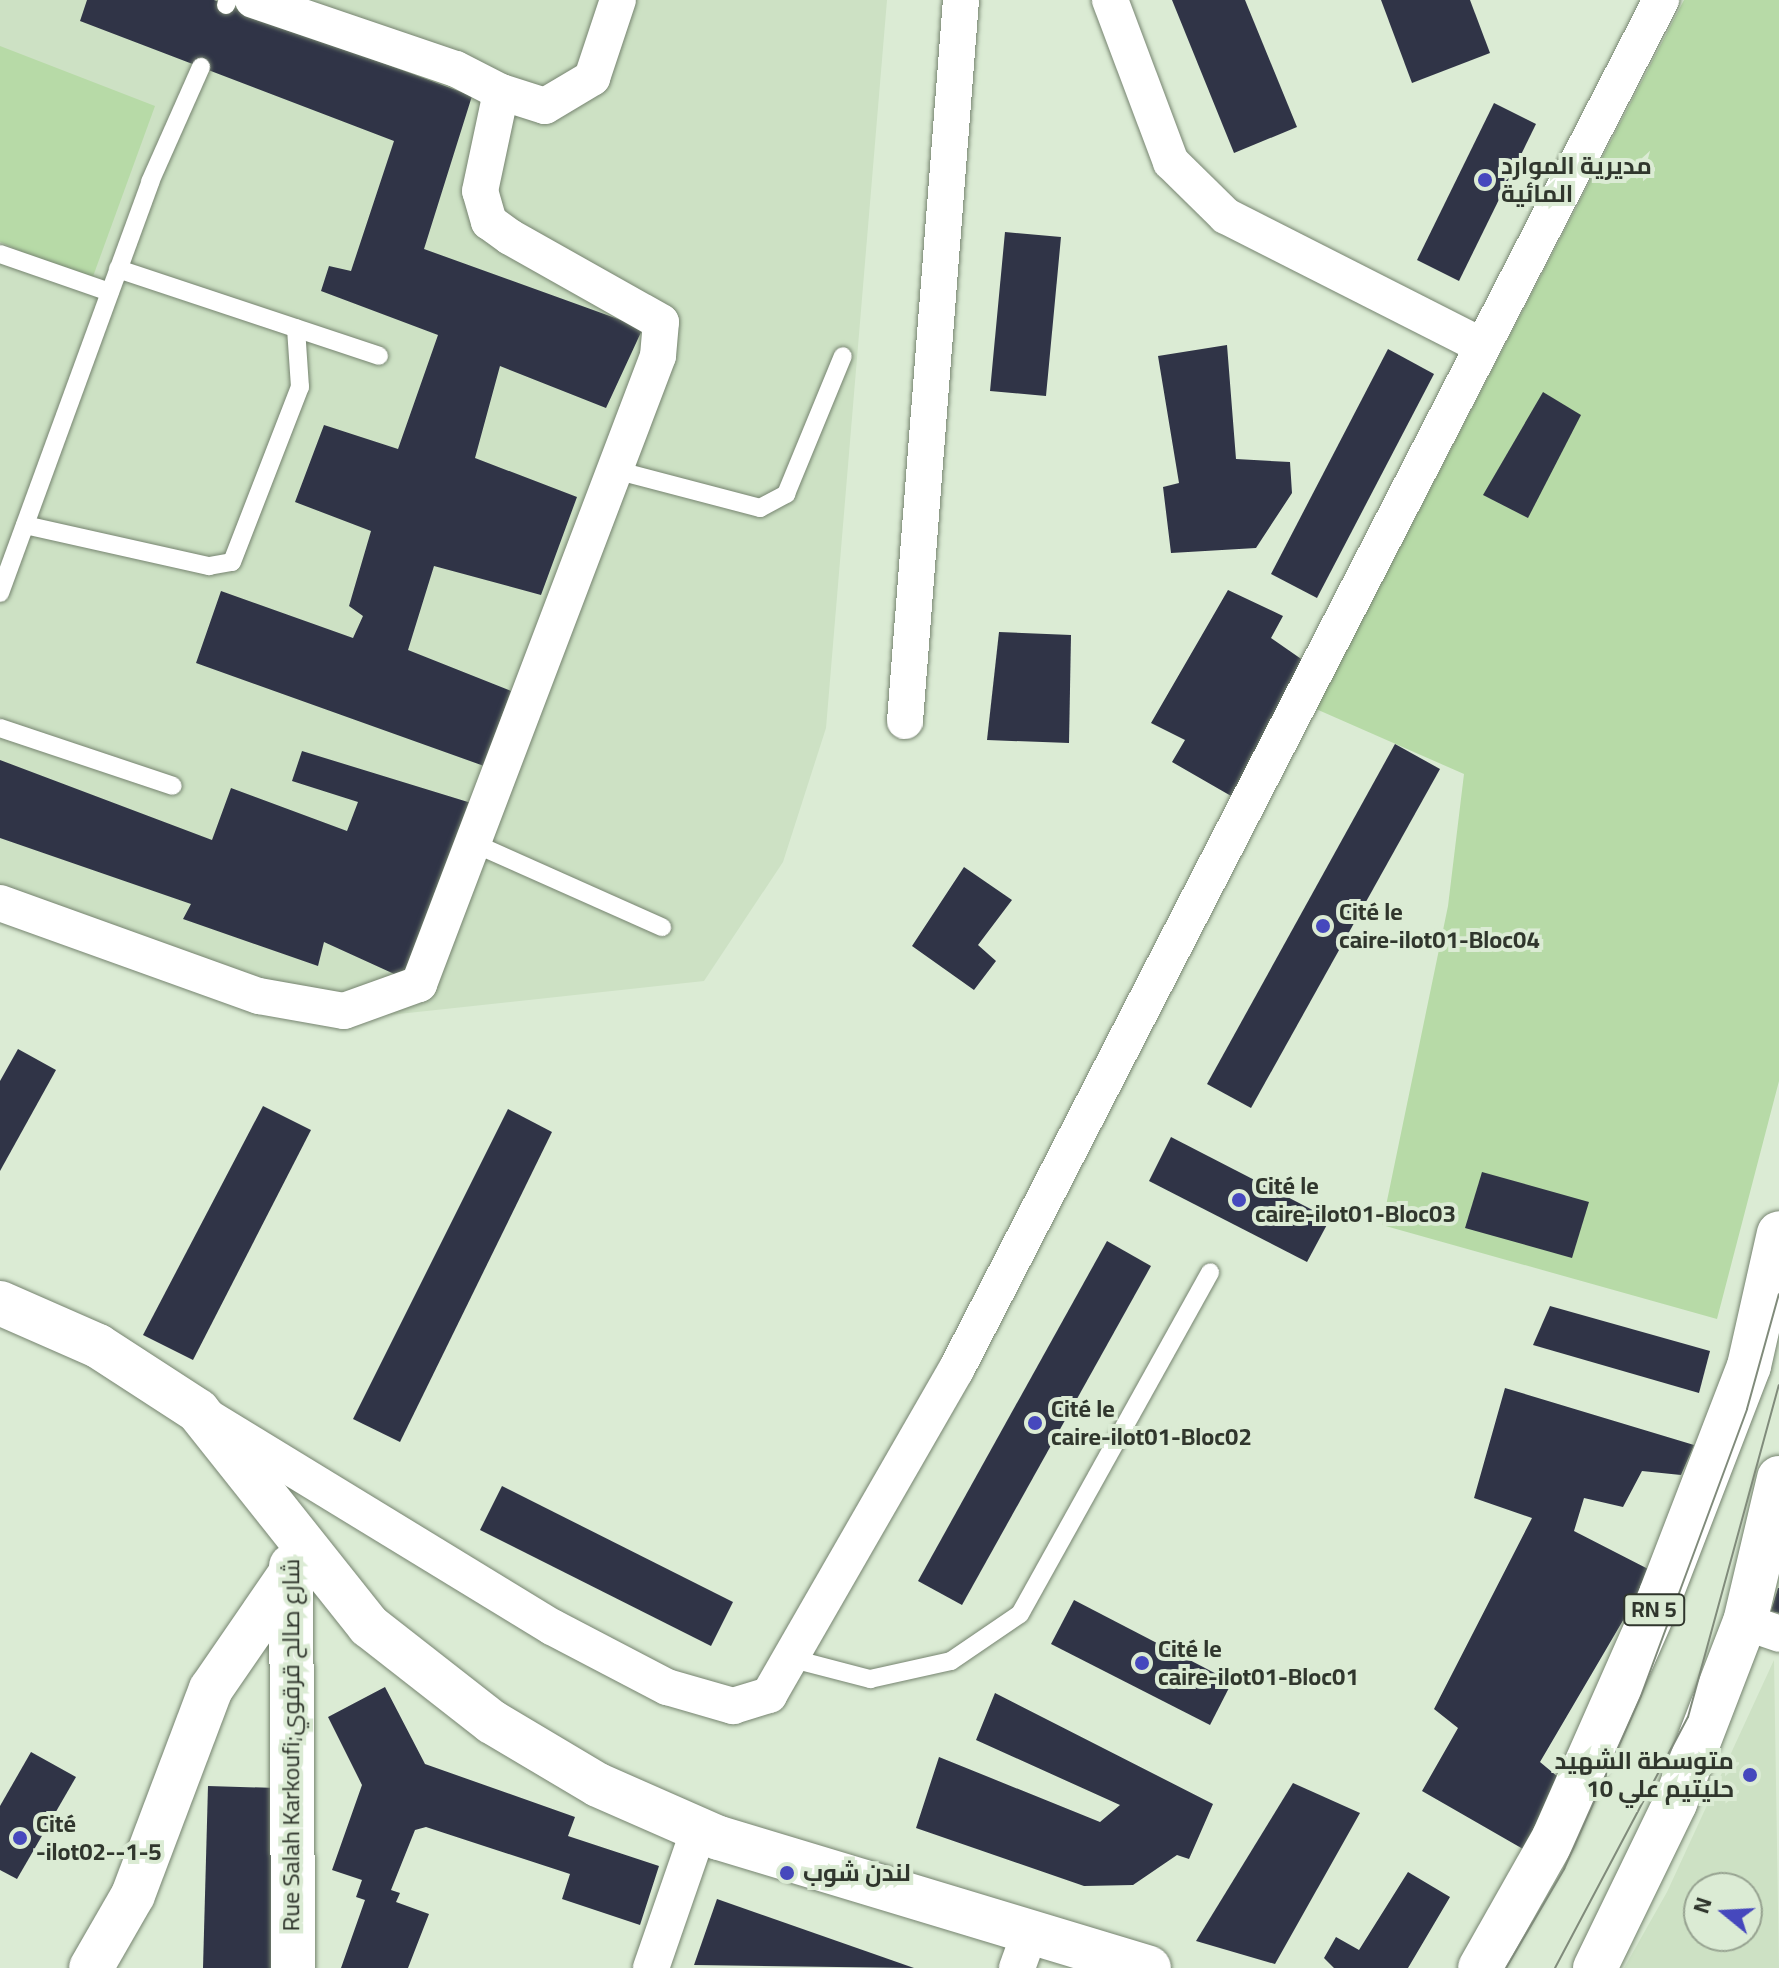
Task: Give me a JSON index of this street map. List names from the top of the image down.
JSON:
{
  "streets": {
    "street": ["RN 5", "Rue Salah Karkoufi;شارع صالح قرقوي"]
  },
  "places": [
    "مديرية الموارد المائية",
    "Cité le caire-ilot01-Bloc04",
    "Cité le caire-ilot01-Bloc03",
    "Cité le caire-ilot01-Bloc02",
    "Cité le caire-ilot01-Bloc01",
    "متوسطة الشهيد حليتيم علي 10",
    "Cité -ilot02--1-5",
    "لندن شوب"
  ],
  "north": "left"
}
